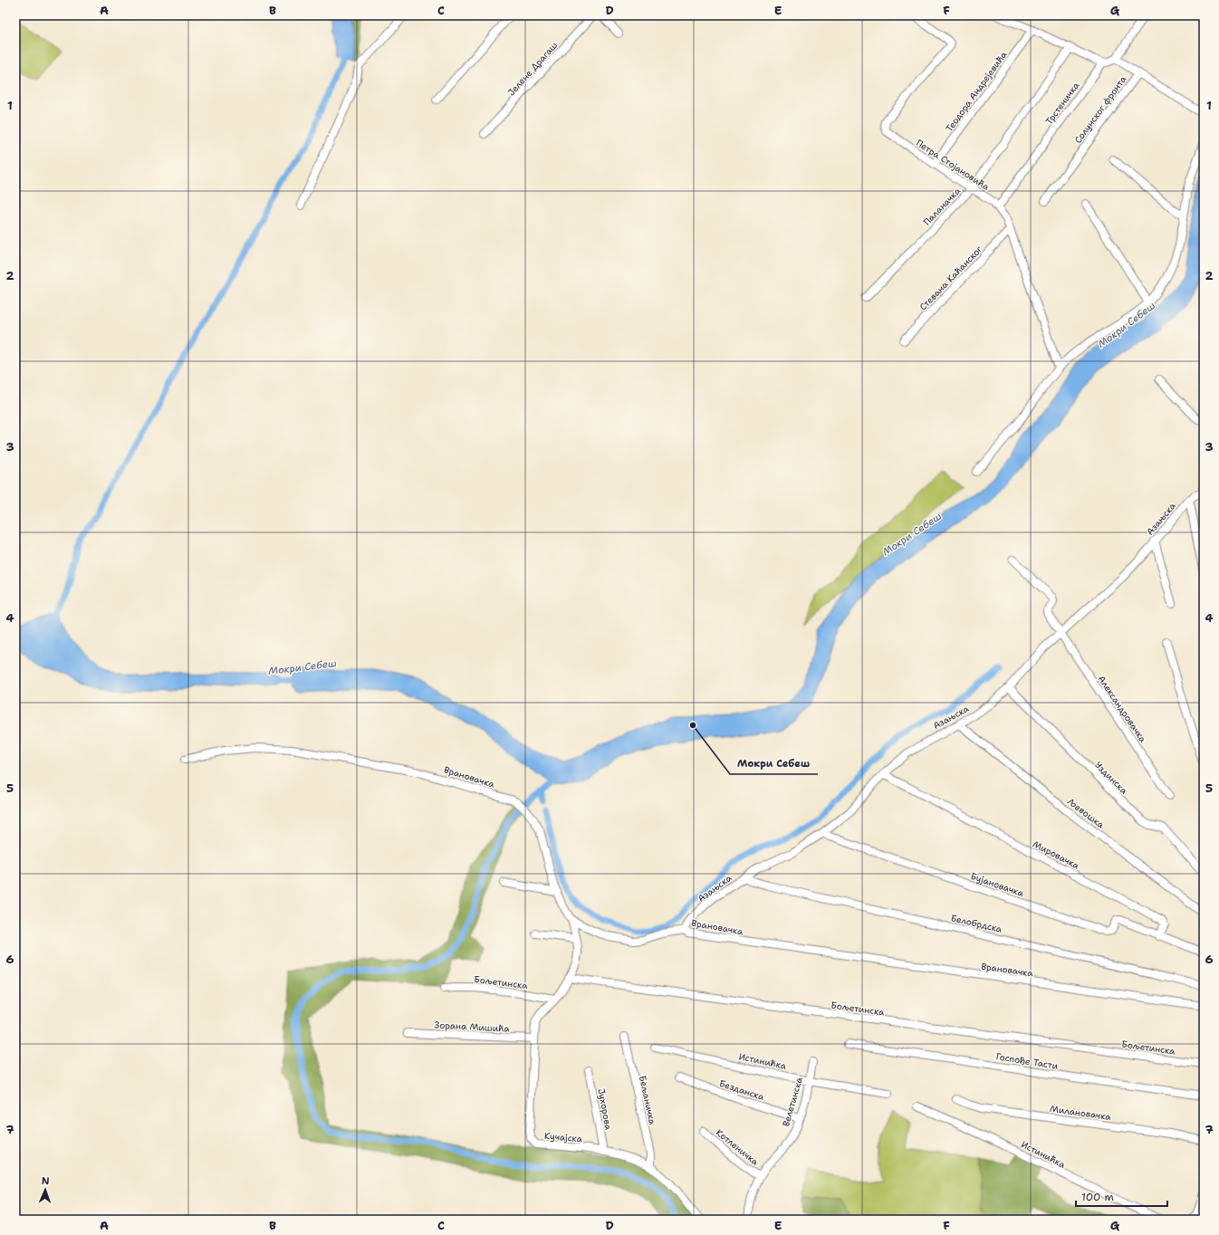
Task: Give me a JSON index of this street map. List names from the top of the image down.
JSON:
{
  "streets": {
    "street": [
      "Јелене Драгаш",
      "Теодора Андрејевића",
      "Трстеничка",
      "Солунског фронта",
      "Петра Стојановића",
      "Паланачка",
      "Стевана Каћанског",
      "Азањска",
      "Александровачка",
      "Врановачка",
      "Уздинска",
      "Љевошка",
      "Мировачка",
      "Бујановачка",
      "Белобрдска",
      "Бољетинска",
      "Зорана Мишића",
      "Истинићка",
      "Госпође Тасти",
      "Безданска",
      "Бељаничка",
      "Велетинска",
      "Јухорова",
      "Милановачка",
      "Кучајска",
      "Котленичка"
    ]
  },
  "crossings": [
    ["Теодора Андрејевића", "Петра Стојановића"],
    ["Трстеничка", "Петра Стојановића"],
    ["Петра Стојановића", "Паланачка"],
    ["Петра Стојановића", "Стевана Каћанског"],
    ["Азањска", "Александровачка"],
    ["Азањска", "Врановачка"],
    ["Азањска", "Уздинска"],
    ["Азањска", "Љевошка"],
    ["Азањска", "Мировачка"],
    ["Азањска", "Бујановачка"],
    ["Азањска", "Белобрдска"],
    ["Мировачка", "Бујановачка"],
    ["Бољетинска", "Кучајска"],
    ["Зорана Мишића", "Кучајска"],
    ["Истинићка", "Велетинска"],
    ["Безданска", "Велетинска"],
    ["Бељаничка", "Кучајска"],
    ["Велетинска", "Котленичка"],
    ["Јухорова", "Кучајска"]
  ],
  "water": ["Мокри Себеш"],
  "places": ["Мокри Себеш"],
  "scale_bar": "100 m",
  "north": "top",
  "grid": {
    "columns": [
      "A",
      "B",
      "C",
      "D",
      "E",
      "F",
      "G"
    ],
    "rows": [
      "1",
      "2",
      "3",
      "4",
      "5",
      "6",
      "7"
    ]
  }
}
